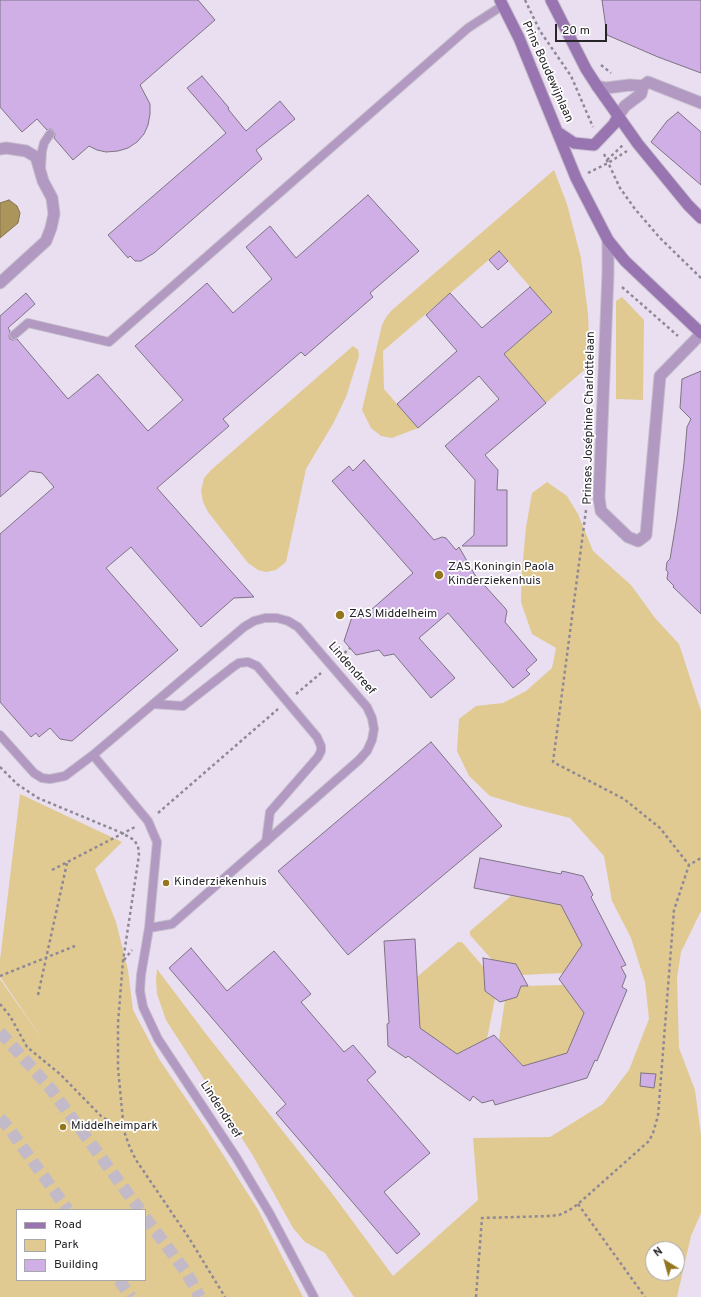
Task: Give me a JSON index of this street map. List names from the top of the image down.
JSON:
{
  "streets": {
    "main road": ["Prins Boudewijnlaan"],
    "street": ["Prinses Joséphine Charlottelaan"],
    "lane": ["Lindendreef"]
  },
  "crossings": [
    ["Prins Boudewijnlaan", "Prinses Joséphine Charlottelaan"]
  ],
  "places": [
    "ZAS Koningin Paola Kinderziekenhuis",
    "ZAS Middelheim",
    "Kinderziekenhuis",
    "Middelheimpark"
  ],
  "legend": ["Road", "Park", "Building"],
  "scale_bar": "20 m",
  "north": "top left"
}
